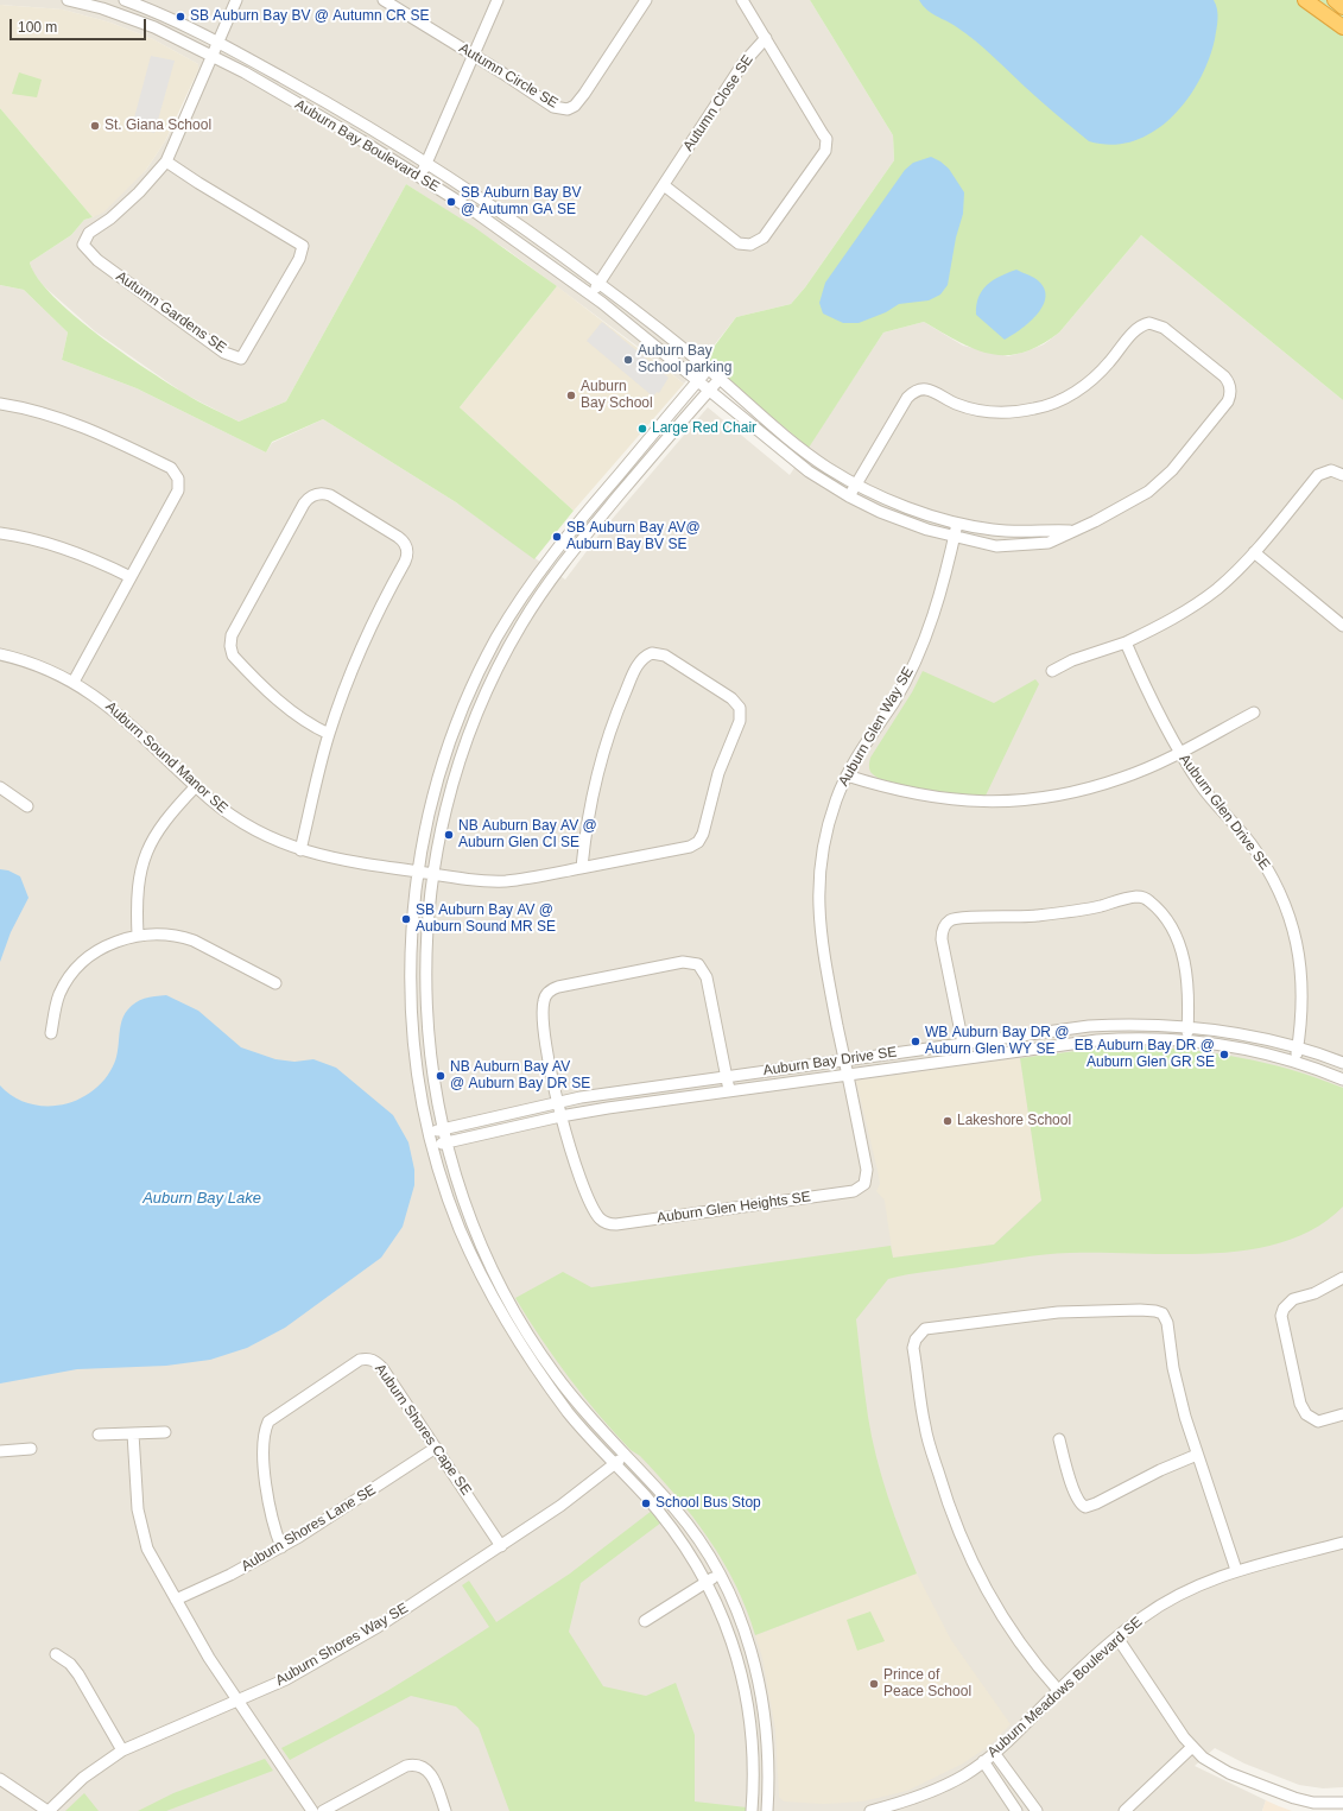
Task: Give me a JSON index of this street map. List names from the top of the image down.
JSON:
{
  "streets": {
    "street": [
      "Autumn Circle SE",
      "Autumn Close SE",
      "Auburn Bay Boulevard SE",
      "Autumn Gardens SE",
      "Auburn Glen Way SE",
      "Auburn Sound Manor SE",
      "Auburn Glen Drive SE",
      "Auburn Bay Drive SE",
      "Auburn Glen Heights SE",
      "Auburn Shores Cape SE",
      "Auburn Shores Lane SE",
      "Auburn Shores Way SE",
      "Auburn Meadows Boulevard SE"
    ]
  },
  "crossings": [
    ["Autumn Close SE", "Auburn Bay Boulevard SE"],
    ["Auburn Bay Boulevard SE", "Autumn Gardens SE"],
    ["Auburn Bay Boulevard SE", "Auburn Glen Way SE"],
    ["Auburn Glen Way SE", "Auburn Bay Drive SE"],
    ["Auburn Glen Way SE", "Auburn Glen Heights SE"],
    ["Auburn Glen Drive SE", "Auburn Bay Drive SE"],
    ["Auburn Bay Drive SE", "Auburn Glen Heights SE"],
    ["Auburn Shores Cape SE", "Auburn Shores Lane SE"],
    ["Auburn Shores Cape SE", "Auburn Shores Way SE"]
  ],
  "water": ["Auburn Bay Lake"],
  "places": [
    "SB Auburn Bay BV @ Autumn CR SE",
    "St. Giana School",
    "SB Auburn Bay BV @ Autumn GA SE",
    "Auburn Bay School parking",
    "Auburn Bay School",
    "Large Red Chair",
    "SB Auburn Bay AV@ Auburn Bay BV SE",
    "NB Auburn Bay AV @ Auburn Glen CI SE",
    "SB Auburn Bay AV @ Auburn Sound MR SE",
    "WB Auburn Bay DR @ Auburn Glen WY SE",
    "EB Auburn Bay DR @ Auburn Glen GR SE",
    "NB Auburn Bay AV @ Auburn Bay DR SE",
    "Lakeshore School",
    "School Bus Stop",
    "Prince of Peace School"
  ],
  "scale_bar": "100 m"
}
